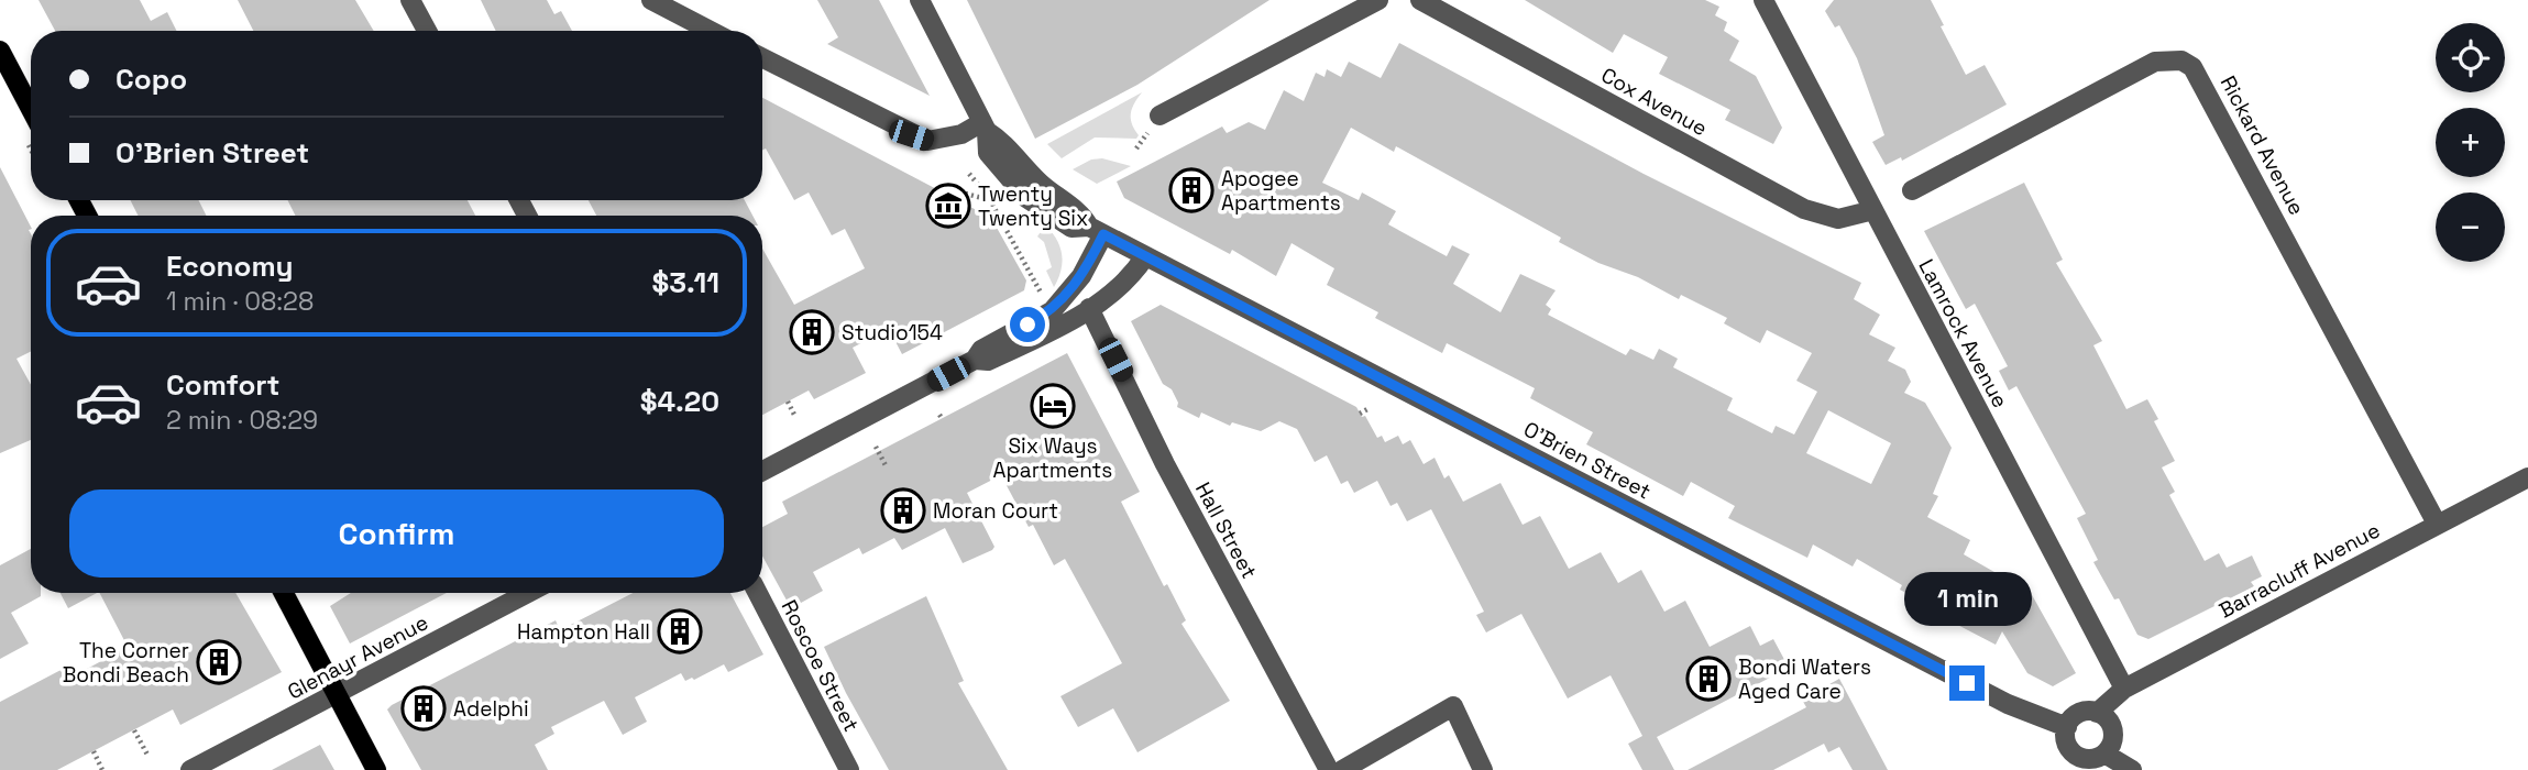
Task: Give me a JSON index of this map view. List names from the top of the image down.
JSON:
{
  "streets": {
    "street": [
      "Cox Avenue",
      "Rickard Avenue",
      "Lamrock Avenue",
      "O'Brien Street",
      "Hall Street",
      "Barracluff Avenue",
      "Glenayr Avenue",
      "Roscoe Street"
    ]
  },
  "crossings": [
    ["Cox Avenue", "Lamrock Avenue"],
    ["Rickard Avenue", "Barracluff Avenue"],
    ["Lamrock Avenue", "Barracluff Avenue"],
    ["O'Brien Street", "Barracluff Avenue"]
  ],
  "places": {
    "building": [
      "Apogee Apartments",
      "Studio154",
      "Moran Court",
      "Hampton Hall",
      "The Corner Bondi Beach",
      "Bondi Waters Aged Care",
      "Adelphi"
    ],
    "museum": ["Twenty Twenty Six"],
    "hotel": ["Six Ways Apartments"]
  },
  "page": {
    "map_buttons": ["+", "−"],
    "banner": ["Copo", "O'Brien Street"],
    "list": [
      {
        "name": "Economy",
        "note": "1 min · 08:28",
        "value": "$3.11"
      },
      {
        "name": "Comfort",
        "note": "2 min · 08:29",
        "value": "$4.20"
      }
    ],
    "buttons": "Confirm",
    "bubble": "1 min"
  }
}
